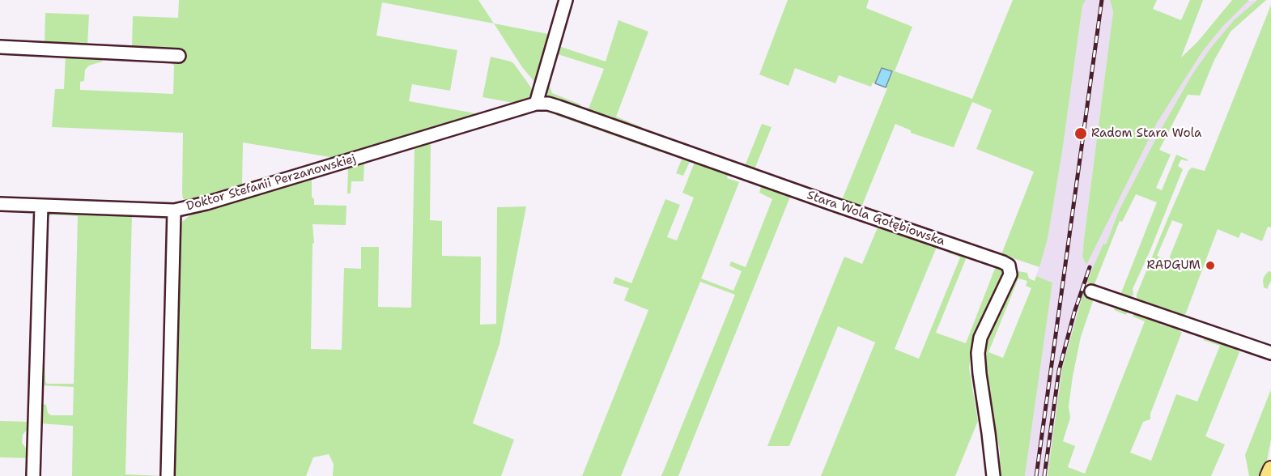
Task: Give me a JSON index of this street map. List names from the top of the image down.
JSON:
{
  "streets": {
    "street": ["Doktor Stefanii Perzanowskiej", "Stara Wola Gołębiowska"]
  },
  "crossings": [
    ["Doktor Stefanii Perzanowskiej", "Stara Wola Gołębiowska"]
  ],
  "places": ["Radom Stara Wola", "RADGUM"]
}
